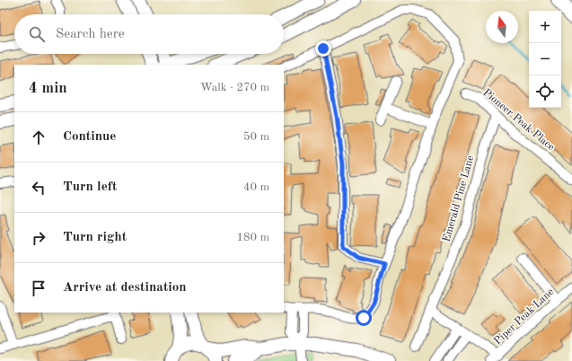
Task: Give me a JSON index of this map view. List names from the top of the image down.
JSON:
{
  "streets": {
    "street": ["Pioneer Peak Place", "Emerald Pine Lane", "Piper Peak Lane"]
  },
  "crossings": [
    ["Pioneer Peak Place", "Emerald Pine Lane"]
  ],
  "north": "top",
  "page": {
    "map_buttons": ["+", "−"],
    "search": "Search here",
    "heading": ["4 min", "Walk · 270 m"],
    "list": [
      ["Continue", "50 m"],
      ["Turn left", "40 m"],
      ["Turn right", "180 m"],
      "Arrive at destination"
    ]
  }
}
